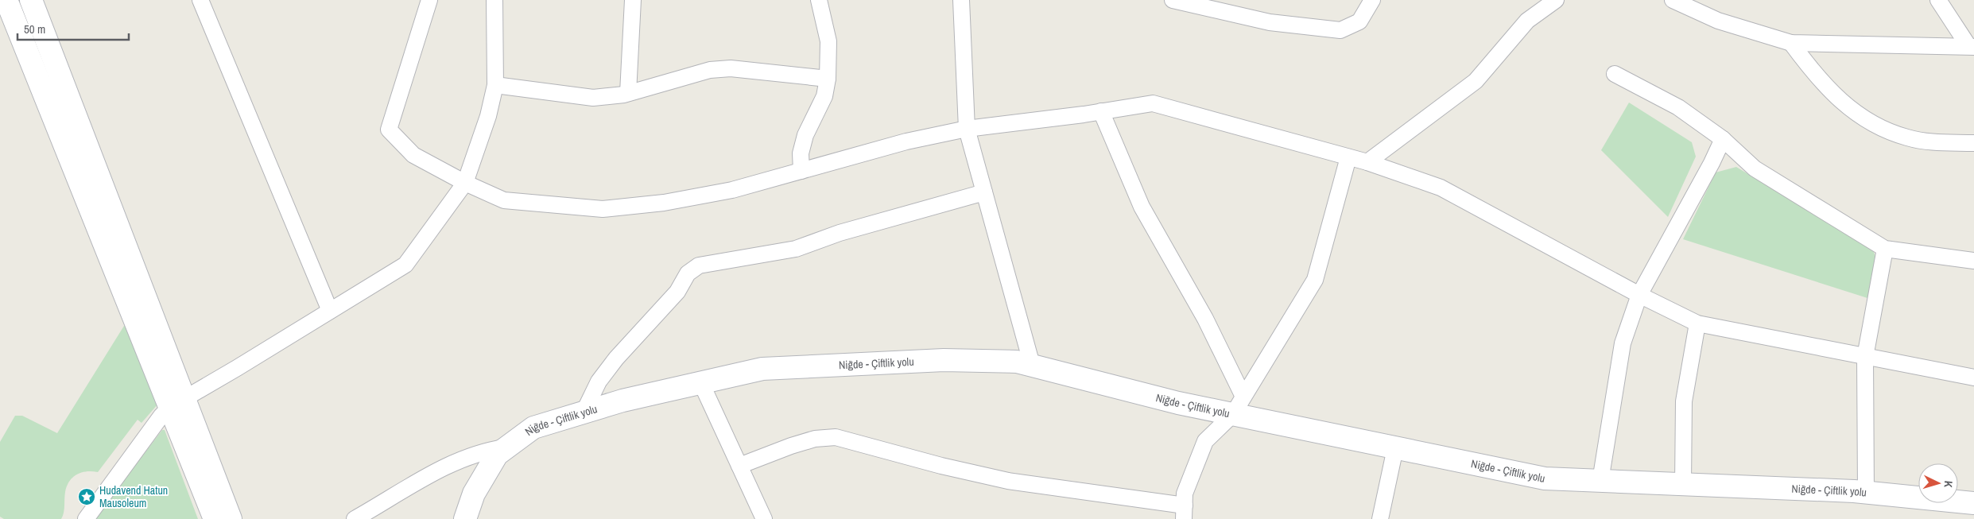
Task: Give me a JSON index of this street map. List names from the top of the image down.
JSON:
{
  "streets": {
    "main road": ["Niğde - Çiftlik yolu"]
  },
  "places": {
    "place": ["Hudavend Hatun Mausoleum"]
  },
  "scale_bar": "50 m",
  "north": "right"
}
